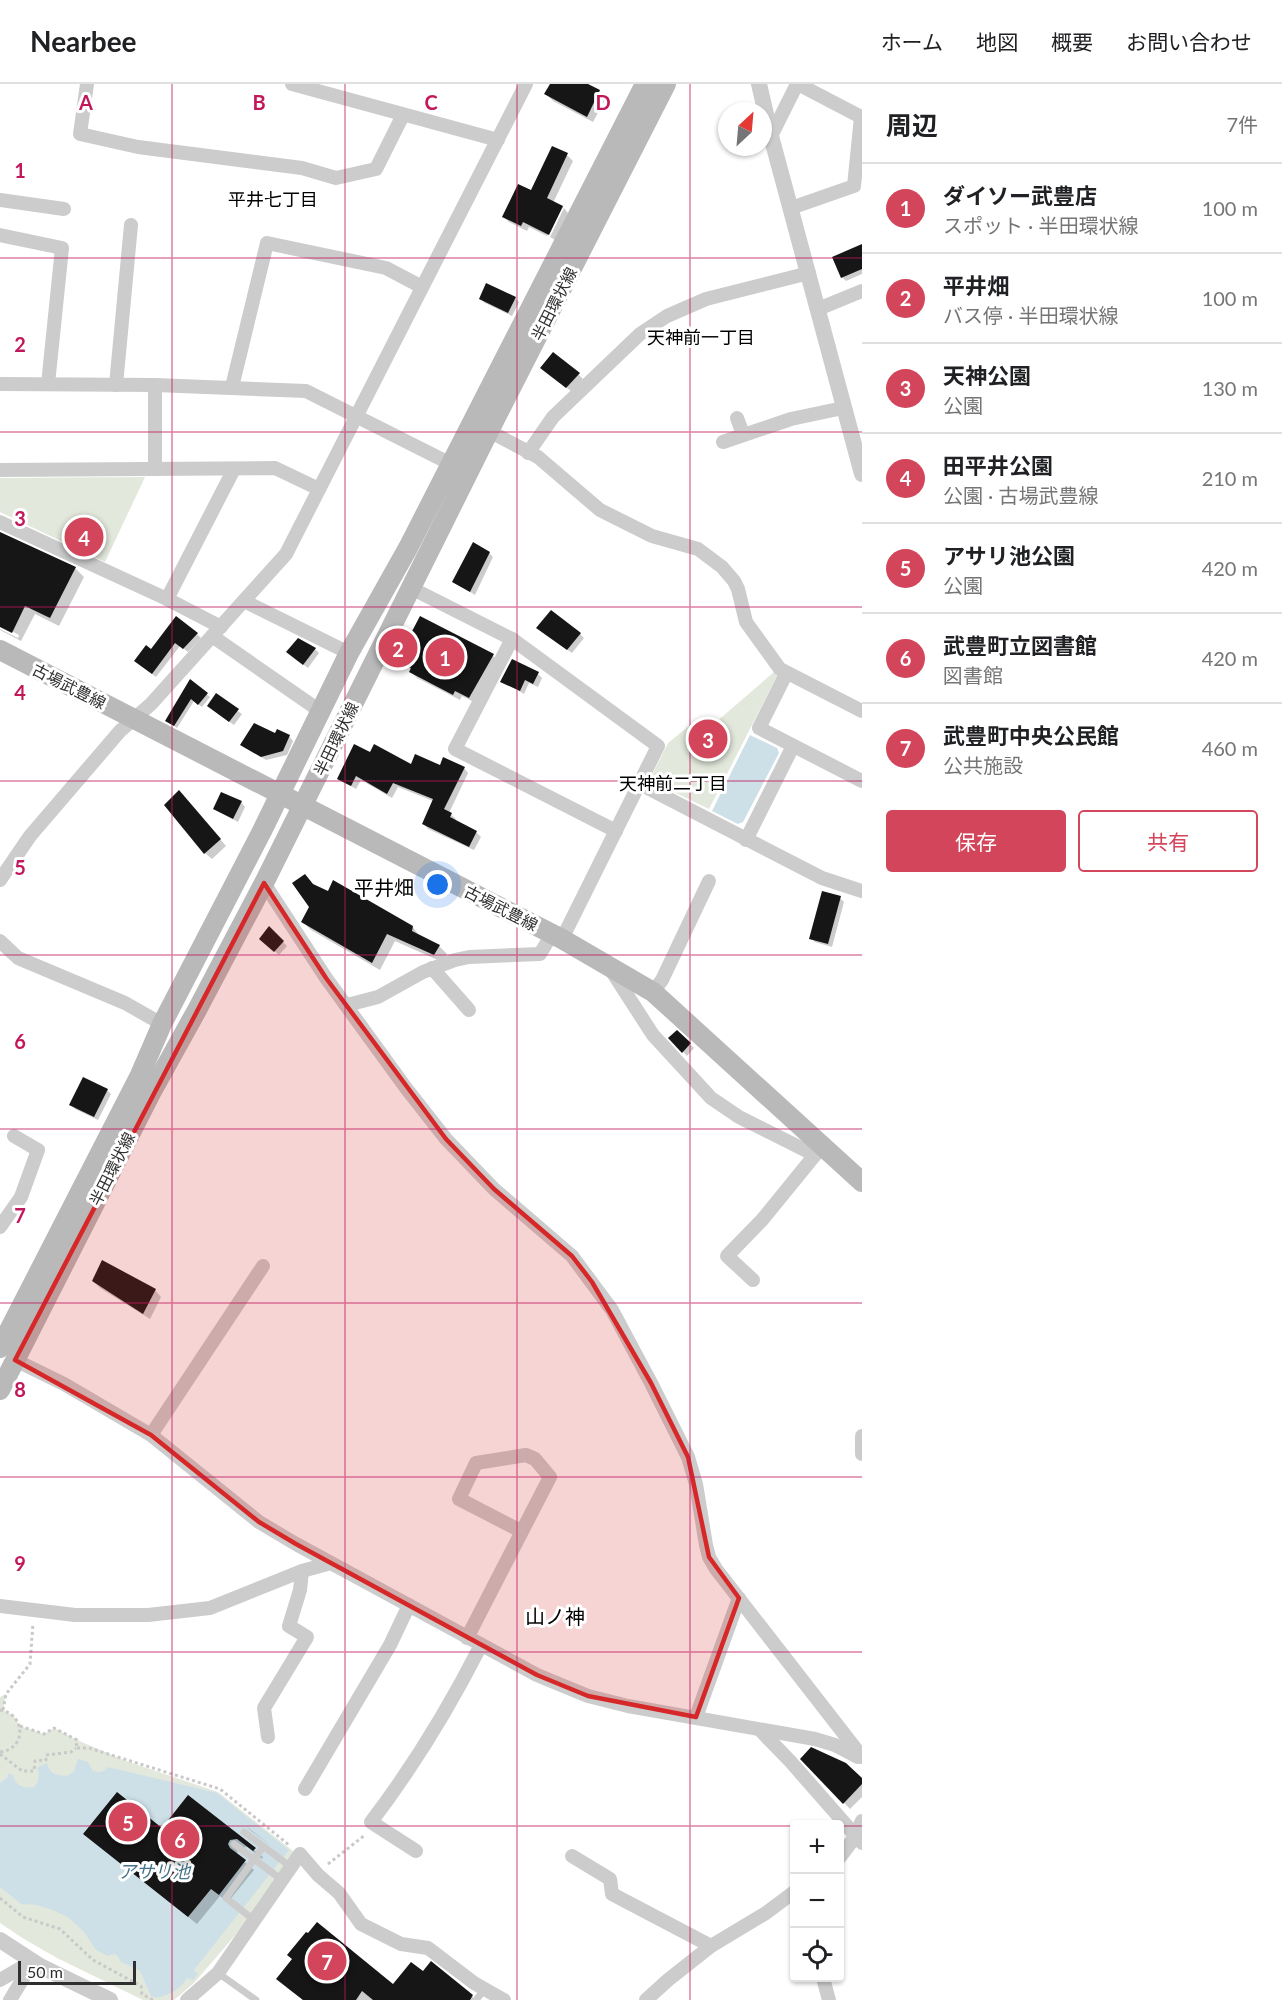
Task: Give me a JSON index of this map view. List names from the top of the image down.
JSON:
{
  "streets": {
    "main road": ["半田環状線", "古場武豊線"]
  },
  "crossings": [
    ["半田環状線", "古場武豊線"]
  ],
  "districts": [
    "平井七丁目",
    "天神前一丁目",
    "天神前二丁目",
    "平井畑",
    "山ノ神"
  ],
  "water": ["アサリ池"],
  "scale_bar": "50 m",
  "north": "top right",
  "page": {
    "header": "Nearbee",
    "nav": [
      "ホーム",
      "地図",
      "概要",
      "お問い合わせ"
    ],
    "heading": ["周辺", "7件"],
    "list": [
      {
        "mark": "1",
        "name": "ダイソー武豊店",
        "note": "スポット · 半田環状線",
        "value": "100 m"
      },
      {
        "mark": "2",
        "name": "平井畑",
        "note": "バス停 · 半田環状線",
        "value": "100 m"
      },
      {
        "mark": "3",
        "name": "天神公園",
        "note": "公園",
        "value": "130 m"
      },
      {
        "mark": "4",
        "name": "田平井公園",
        "note": "公園 · 古場武豊線",
        "value": "210 m"
      },
      {
        "mark": "5",
        "name": "アサリ池公園",
        "note": "公園",
        "value": "420 m"
      },
      {
        "mark": "6",
        "name": "武豊町立図書館",
        "note": "図書館",
        "value": "420 m"
      },
      {
        "mark": "7",
        "name": "武豊町中央公民館",
        "note": "公共施設",
        "value": "460 m"
      }
    ],
    "pins": [
      "4",
      "2",
      "1",
      "3",
      "5",
      "6",
      "7"
    ],
    "buttons": ["保存", "共有"],
    "map_buttons": ["+", "−"],
    "scale": "50 m"
  },
  "grid": {
    "columns": [
      "A",
      "B",
      "C",
      "D"
    ],
    "rows": [
      "1",
      "2",
      "3",
      "4",
      "5",
      "6",
      "7",
      "8",
      "9"
    ]
  }
}
